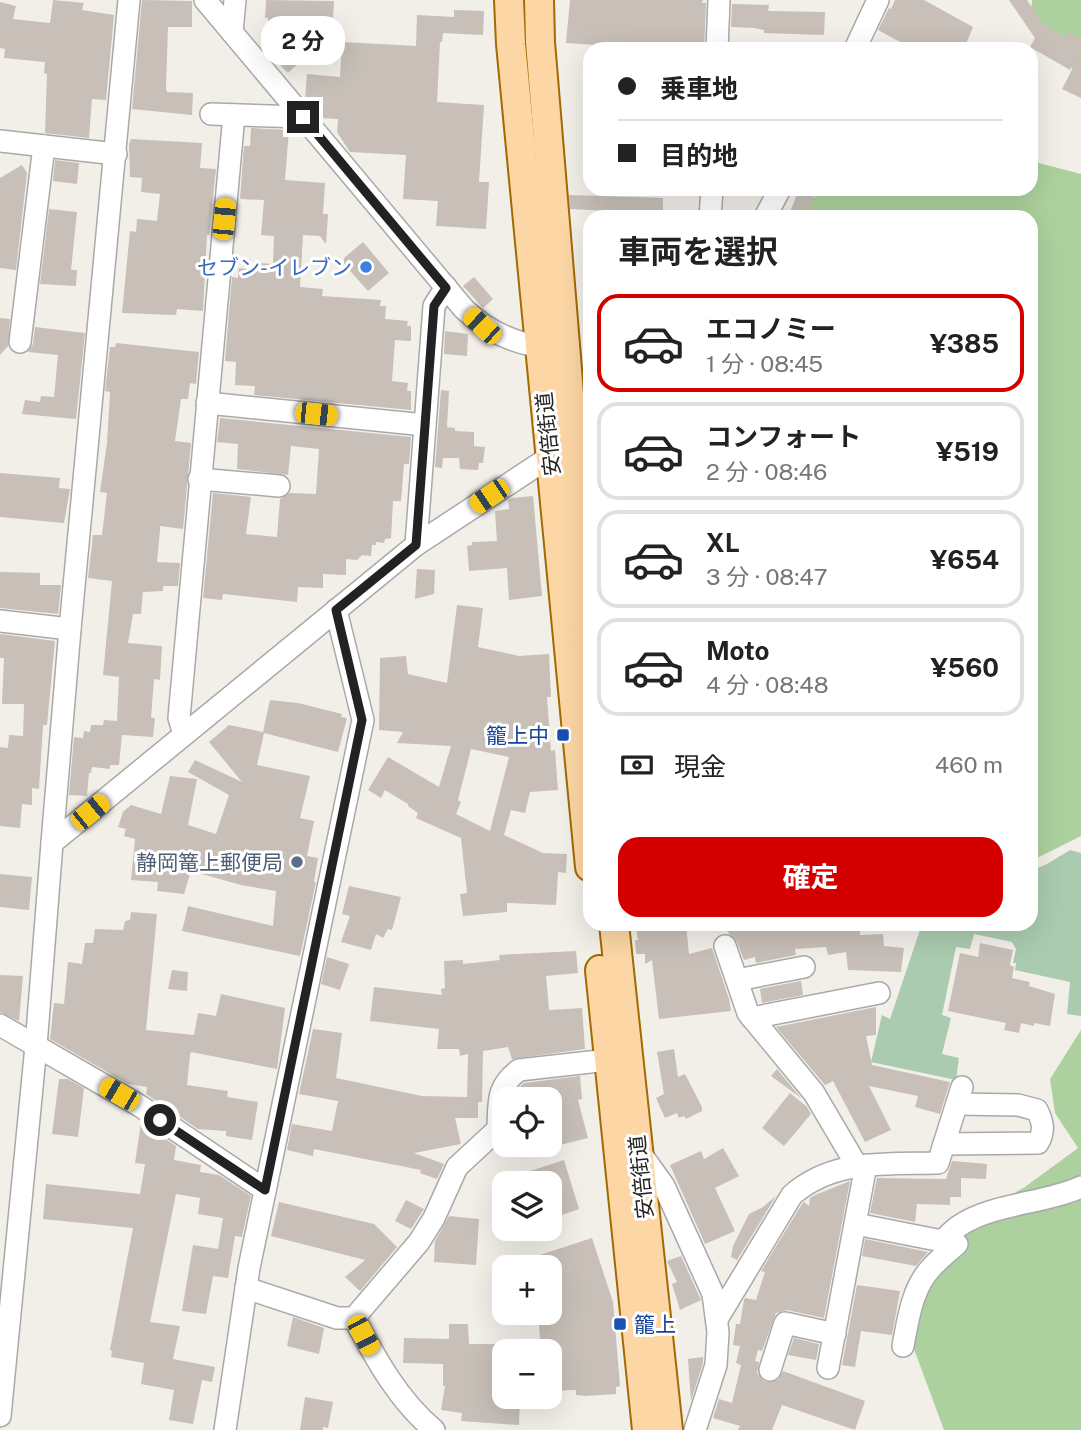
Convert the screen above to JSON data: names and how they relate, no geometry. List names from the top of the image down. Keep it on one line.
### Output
{"streets":{"main road":["安倍街道"]},"places":{"other":["セブン-イレブン","静岡篭上郵便局"],"transit":["籠上中","籠上"]},"page":{"bubble":"2 分","banner":["乗車地","目的地"],"heading":"車両を選択","list":[{"name":"エコノミー","note":"1 分 · 08:45","value":"¥385"},{"name":"コンフォート","note":"2 分 · 08:46","value":"¥519"},{"name":"XL","note":"3 分 · 08:47","value":"¥654"},{"name":"Moto","note":"4 分 · 08:48","value":"¥560"}],"pay":["現金","460 m"],"buttons":"確定","map_buttons":["+","−"]}}
